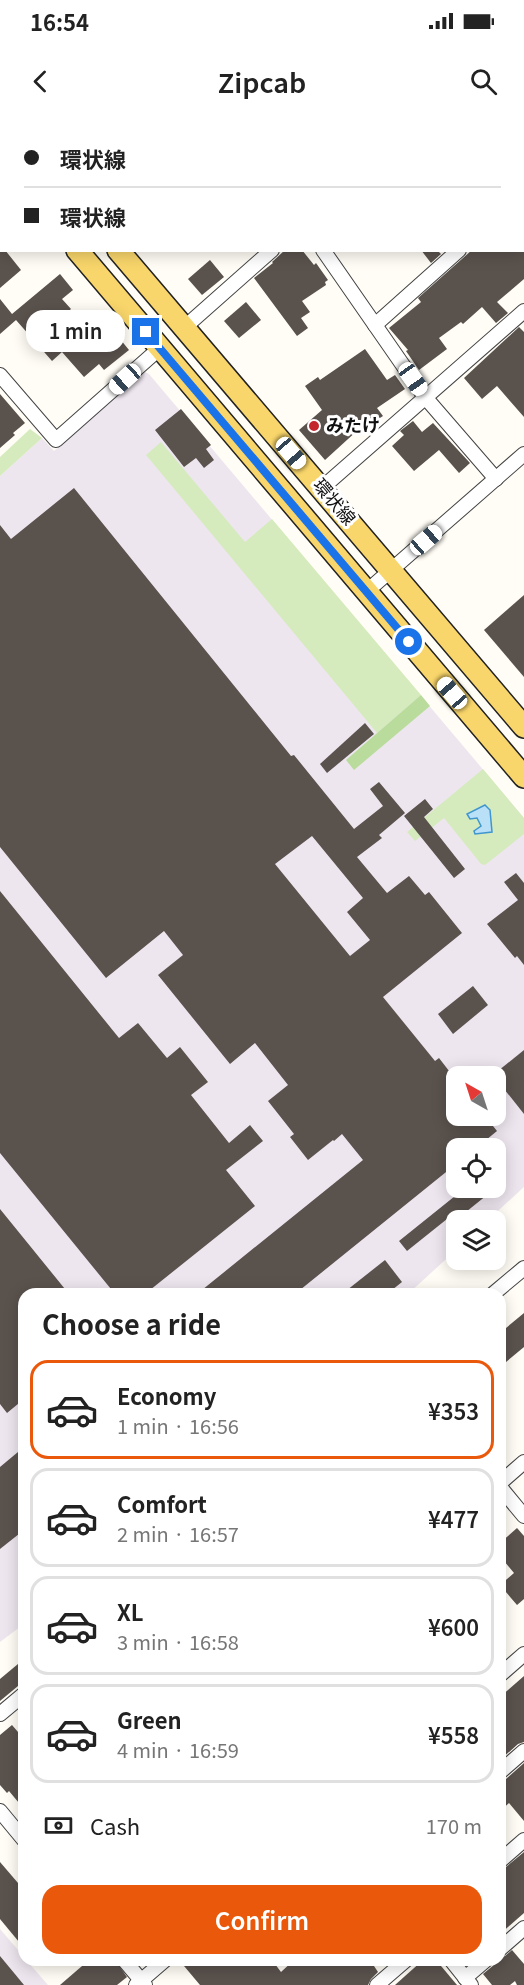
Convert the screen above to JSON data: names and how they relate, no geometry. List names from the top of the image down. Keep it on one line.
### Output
{"streets":{"main road":["環状線"]},"places":["みたけ"],"north":"top left","page":{"status":"16:54","header":"Zipcab","banner":["環状線","環状線"],"bubble":"1 min","heading":"Choose a ride","list":[{"name":"Economy","note":"1 min · 16:56","value":"¥353"},{"name":"Comfort","note":"2 min · 16:57","value":"¥477"},{"name":"XL","note":"3 min · 16:58","value":"¥600"},{"name":"Green","note":"4 min · 16:59","value":"¥558"}],"pay":["Cash","170 m"],"buttons":"Confirm"}}
